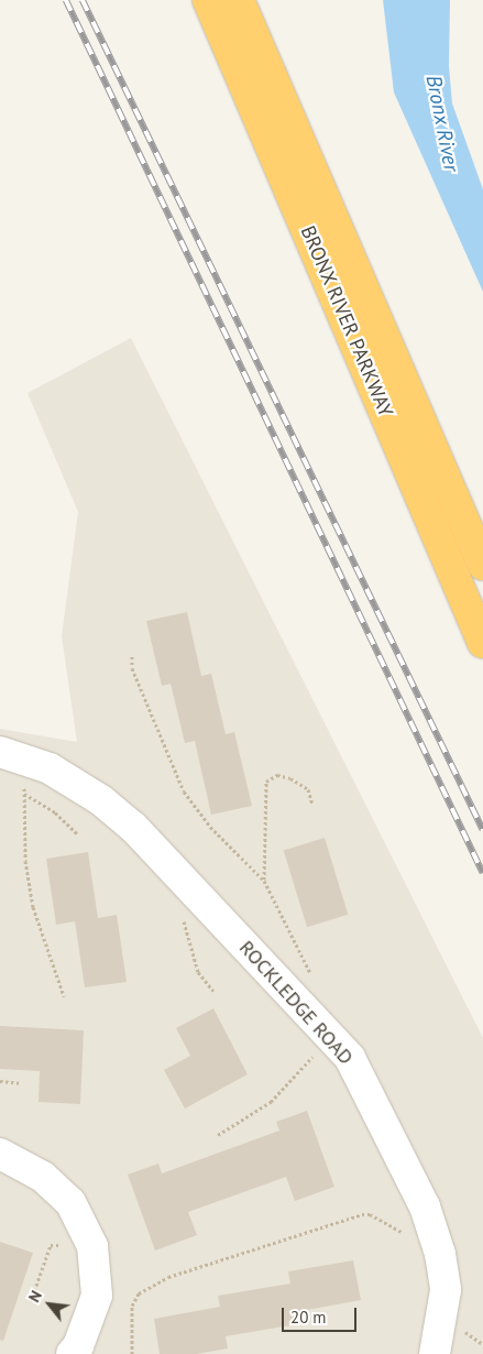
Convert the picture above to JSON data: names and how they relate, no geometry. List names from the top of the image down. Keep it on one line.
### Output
{"streets":{"highway":["BRONX RIVER PARKWAY"],"street":["ROCKLEDGE ROAD"]},"water":["Bronx River"],"scale_bar":"20 m","north":"top left"}
